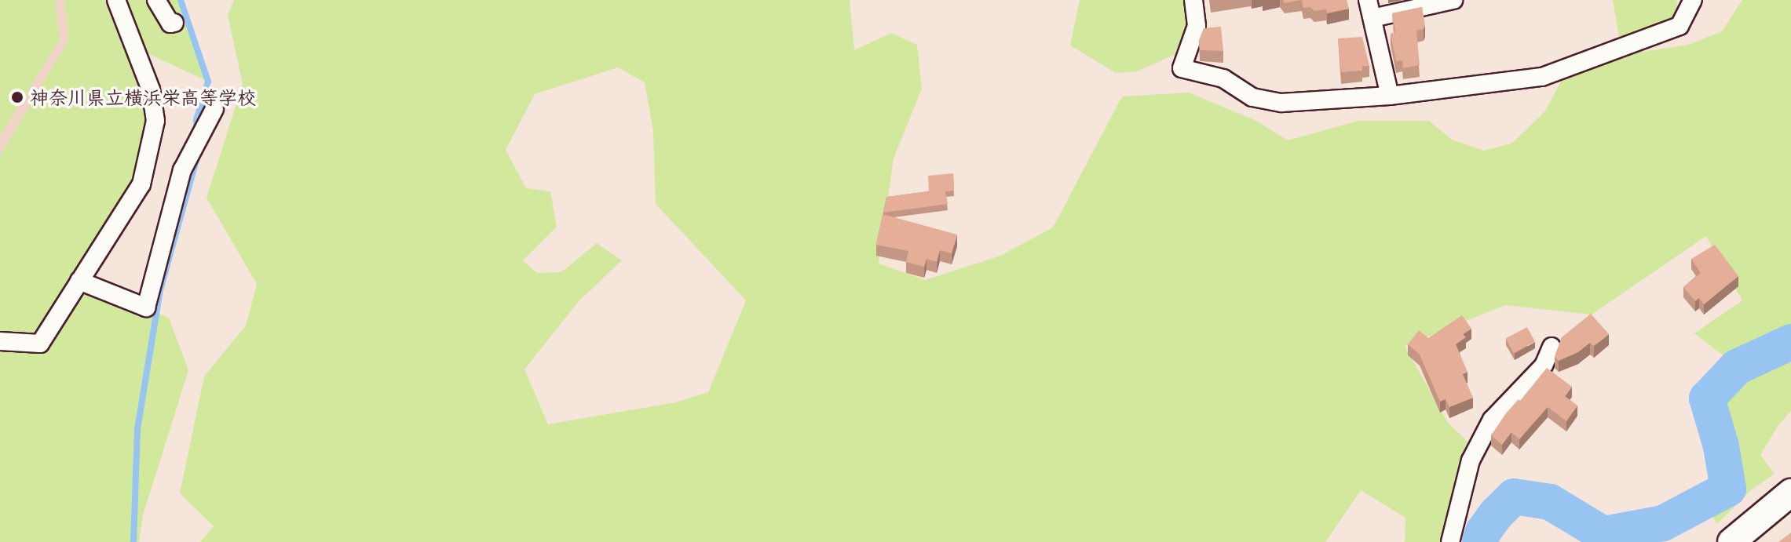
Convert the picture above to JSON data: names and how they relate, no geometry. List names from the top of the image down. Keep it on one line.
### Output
{"places":["神奈川県立横浜栄高等学校"]}
